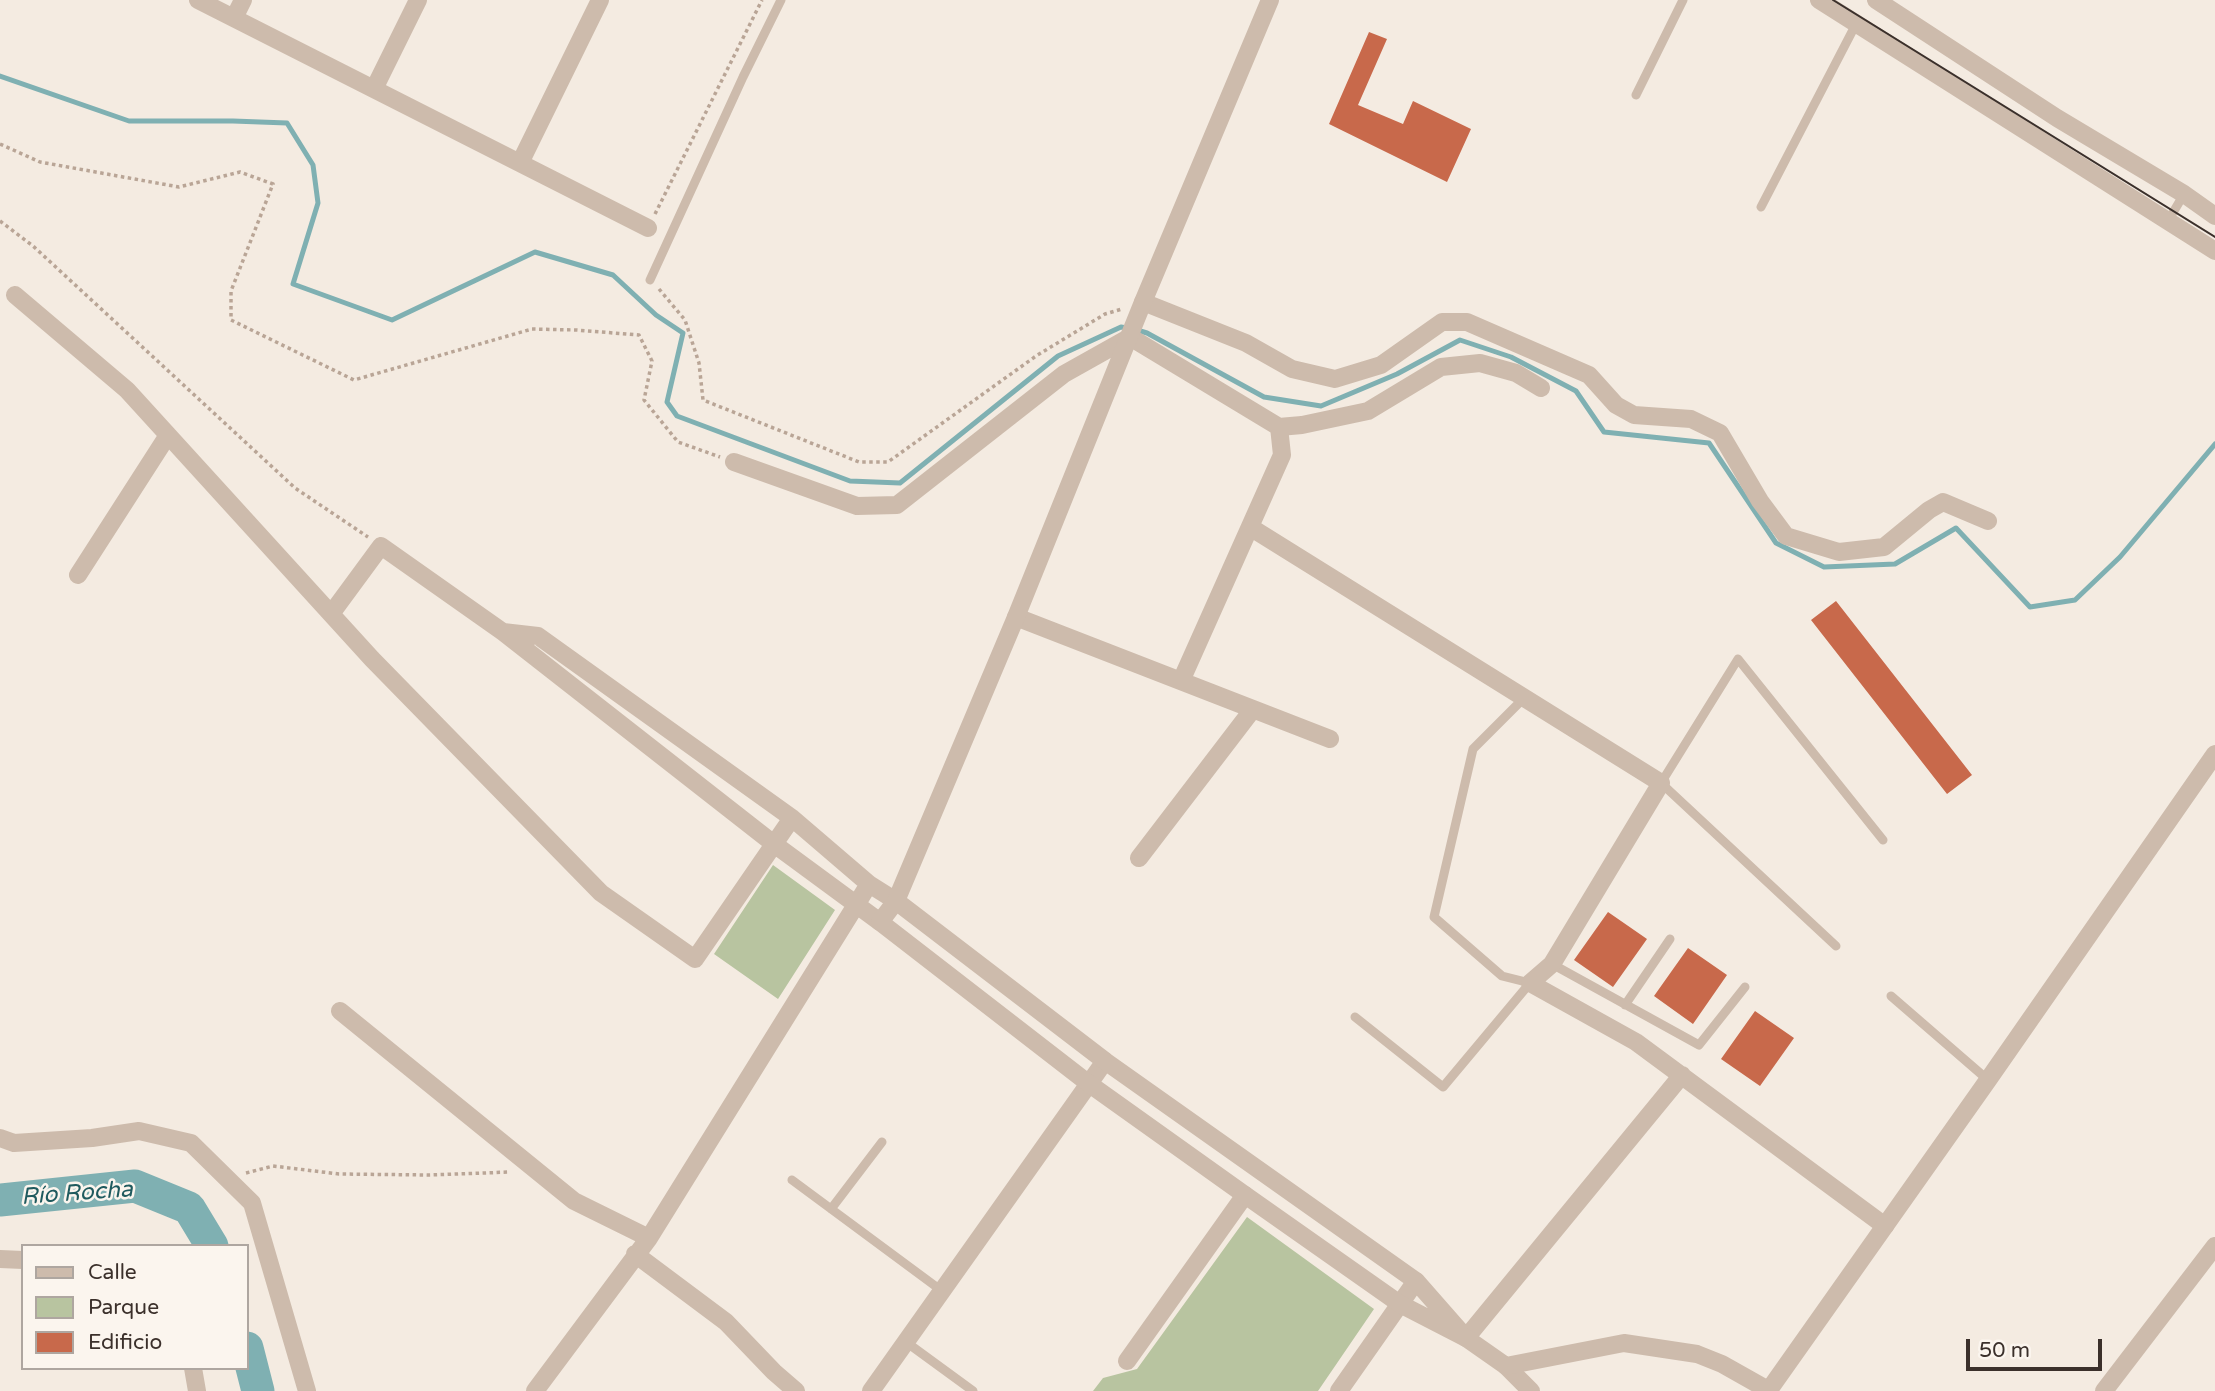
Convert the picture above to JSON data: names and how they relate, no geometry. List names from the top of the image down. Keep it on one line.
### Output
{"water":["Río Rocha"],"legend":["Calle","Parque","Edificio"],"scale_bar":"50 m"}
